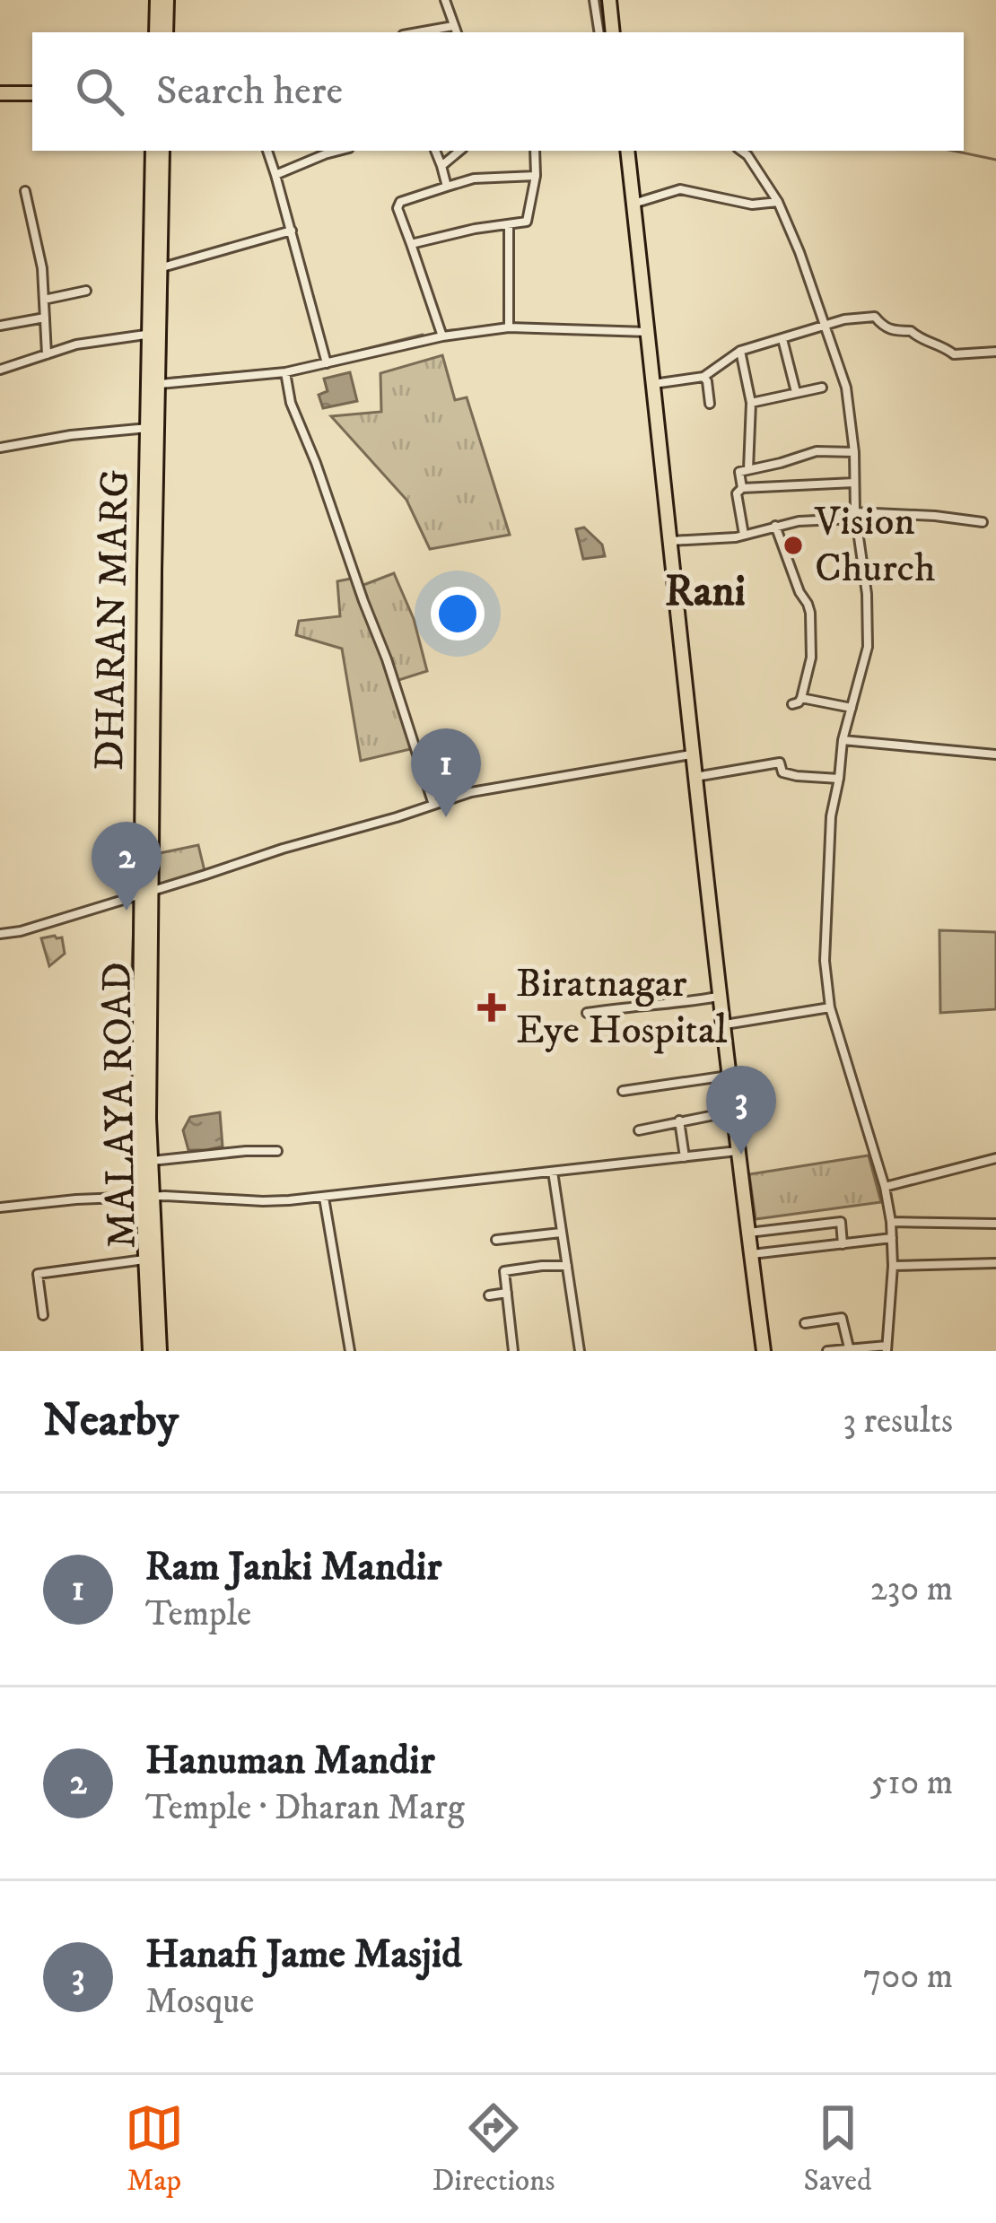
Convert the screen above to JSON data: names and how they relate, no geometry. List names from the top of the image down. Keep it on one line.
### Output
{"streets":{"main road":["DHARAN MARG","MALAYA ROAD"]},"crossings":[["DHARAN MARG","MALAYA ROAD"]],"districts":["Rani"],"places":{"other":["Vision Church"],"health":["Biratnagar Eye Hospital"]},"page":{"search":"Search here","pins":["1","2","3"],"heading":["Nearby","3 results"],"list":[{"mark":"1","name":"Ram Janki Mandir","note":"Temple","value":"230 m"},{"mark":"2","name":"Hanuman Mandir","note":"Temple · Dharan Marg","value":"510 m"},{"mark":"3","name":"Hanafi Jame Masjid","note":"Mosque","value":"700 m"}],"nav":["Map","Directions","Saved"]}}
